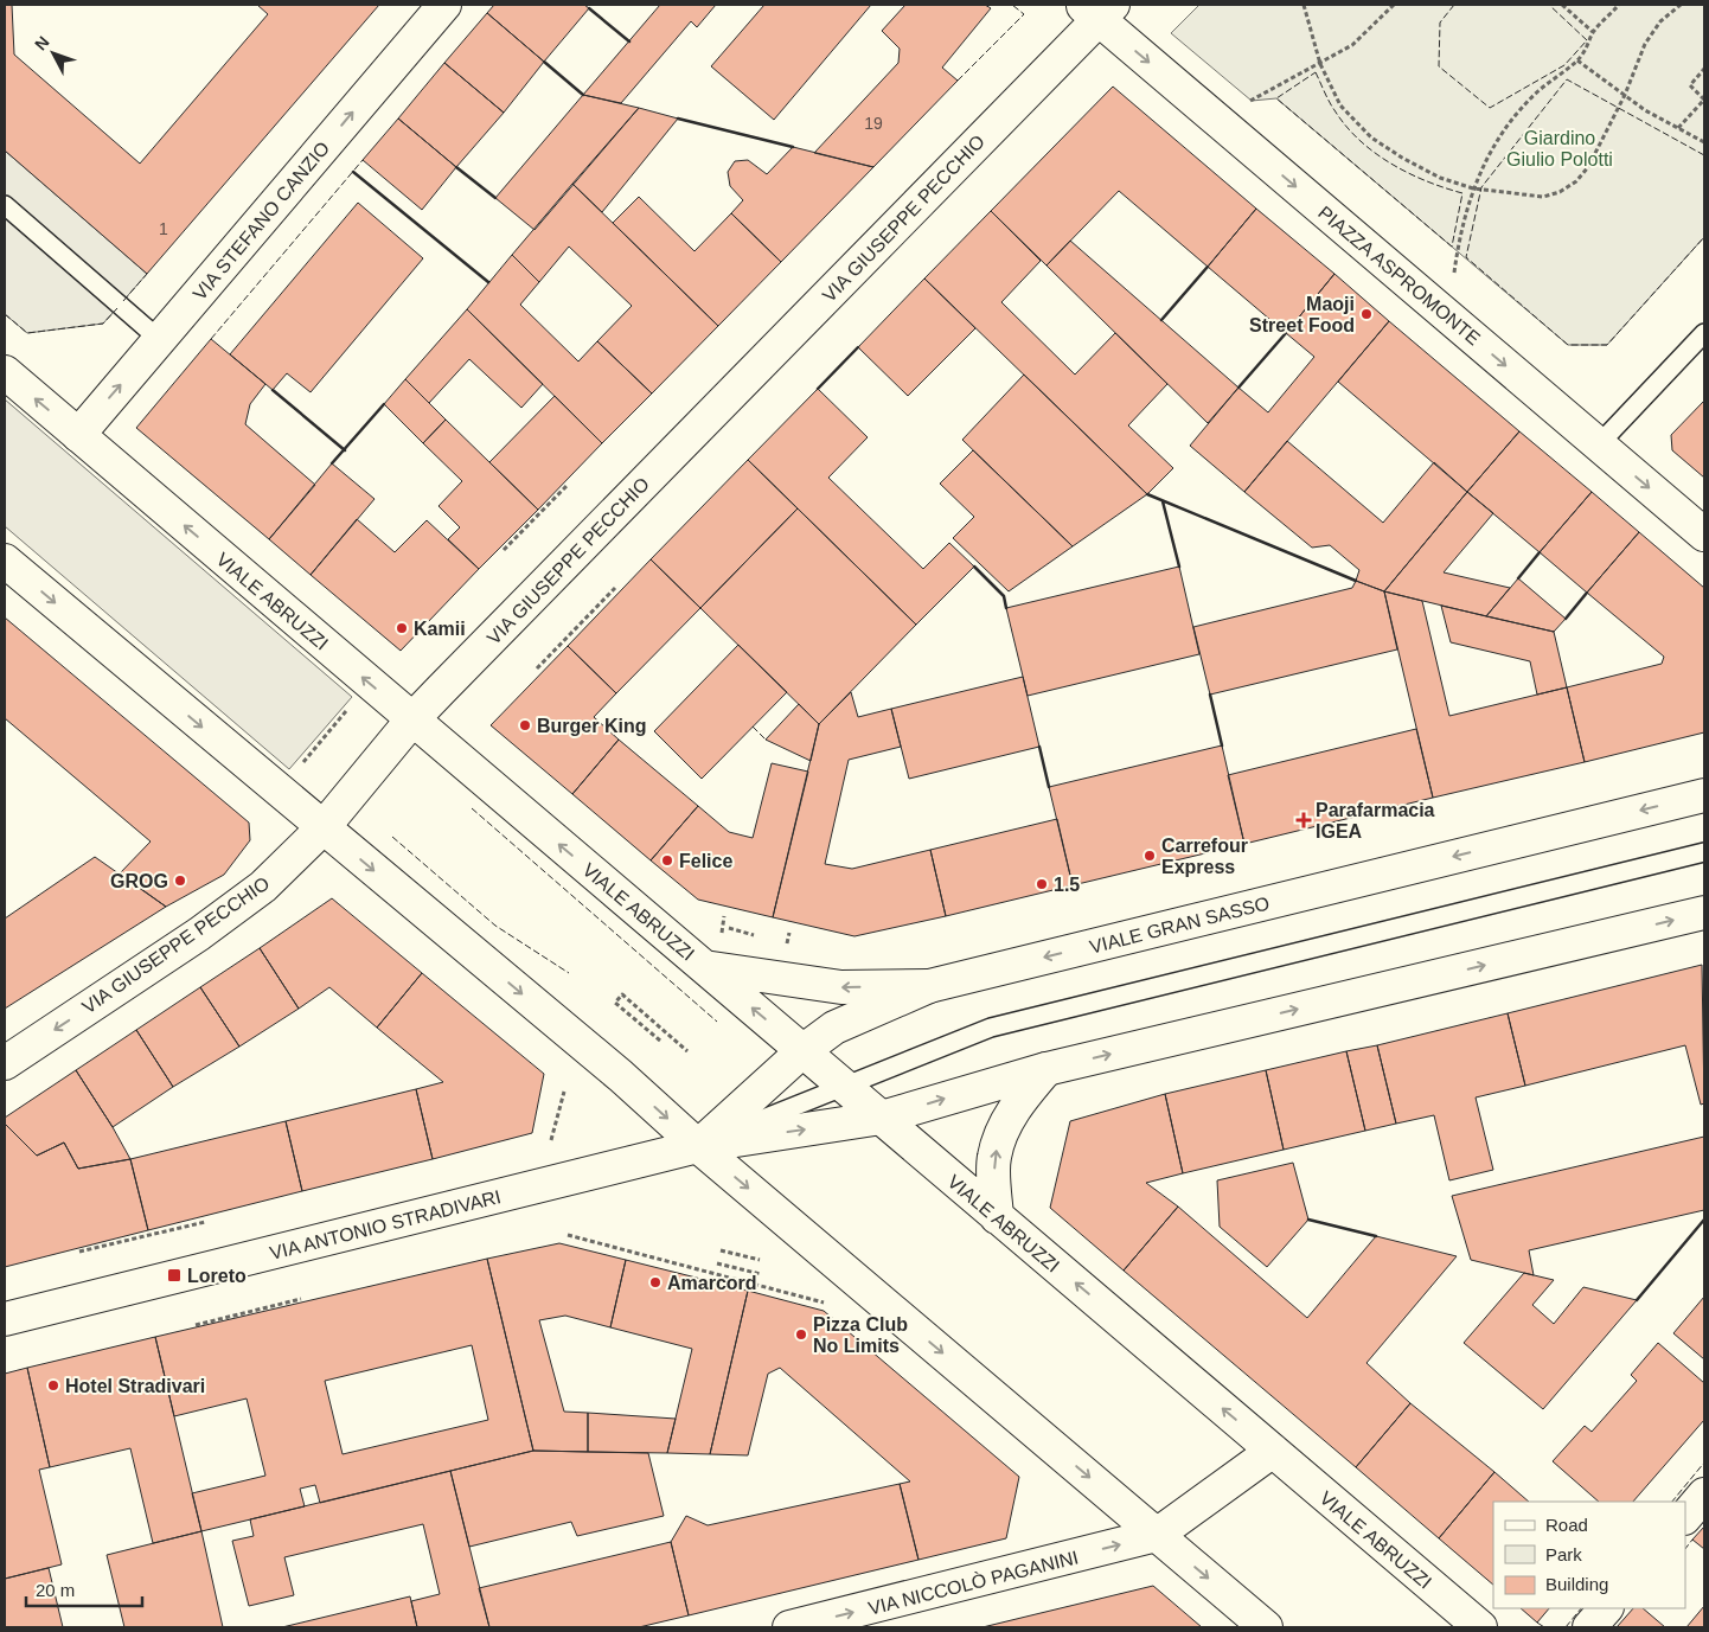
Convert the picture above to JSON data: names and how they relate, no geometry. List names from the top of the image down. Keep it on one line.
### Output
{"streets":{"main road":["VIA GIUSEPPE PECCHIO","VIA STEFANO CANZIO","PIAZZA ASPROMONTE","VIALE ABRUZZI","VIALE GRAN SASSO","VIA ANTONIO STRADIVARI","VIA NICCOLÒ PAGANINI"]},"crossings":[["VIA GIUSEPPE PECCHIO","PIAZZA ASPROMONTE"],["VIA GIUSEPPE PECCHIO","VIALE ABRUZZI"],["VIA STEFANO CANZIO","VIALE ABRUZZI"],["VIALE ABRUZZI","VIALE GRAN SASSO"],["VIALE GRAN SASSO","VIA ANTONIO STRADIVARI"]],"one_way":["VIA STEFANO CANZIO","PIAZZA ASPROMONTE","VIA NICCOLÒ PAGANINI"],"parks":["Giardino Giulio Polotti"],"places":{"other":["Maoji Street Food","Kamii","Burger King","Carrefour Express","Felice","GROG","1.5","Amarcord","Pizza Club No Limits","Hotel Stradivari"],"health":["Parafarmacia IGEA"],"transit":["Loreto"]},"house_numbers":["19","1"],"legend":["Road","Park","Building"],"scale_bar":"20 m","north":"top left"}
